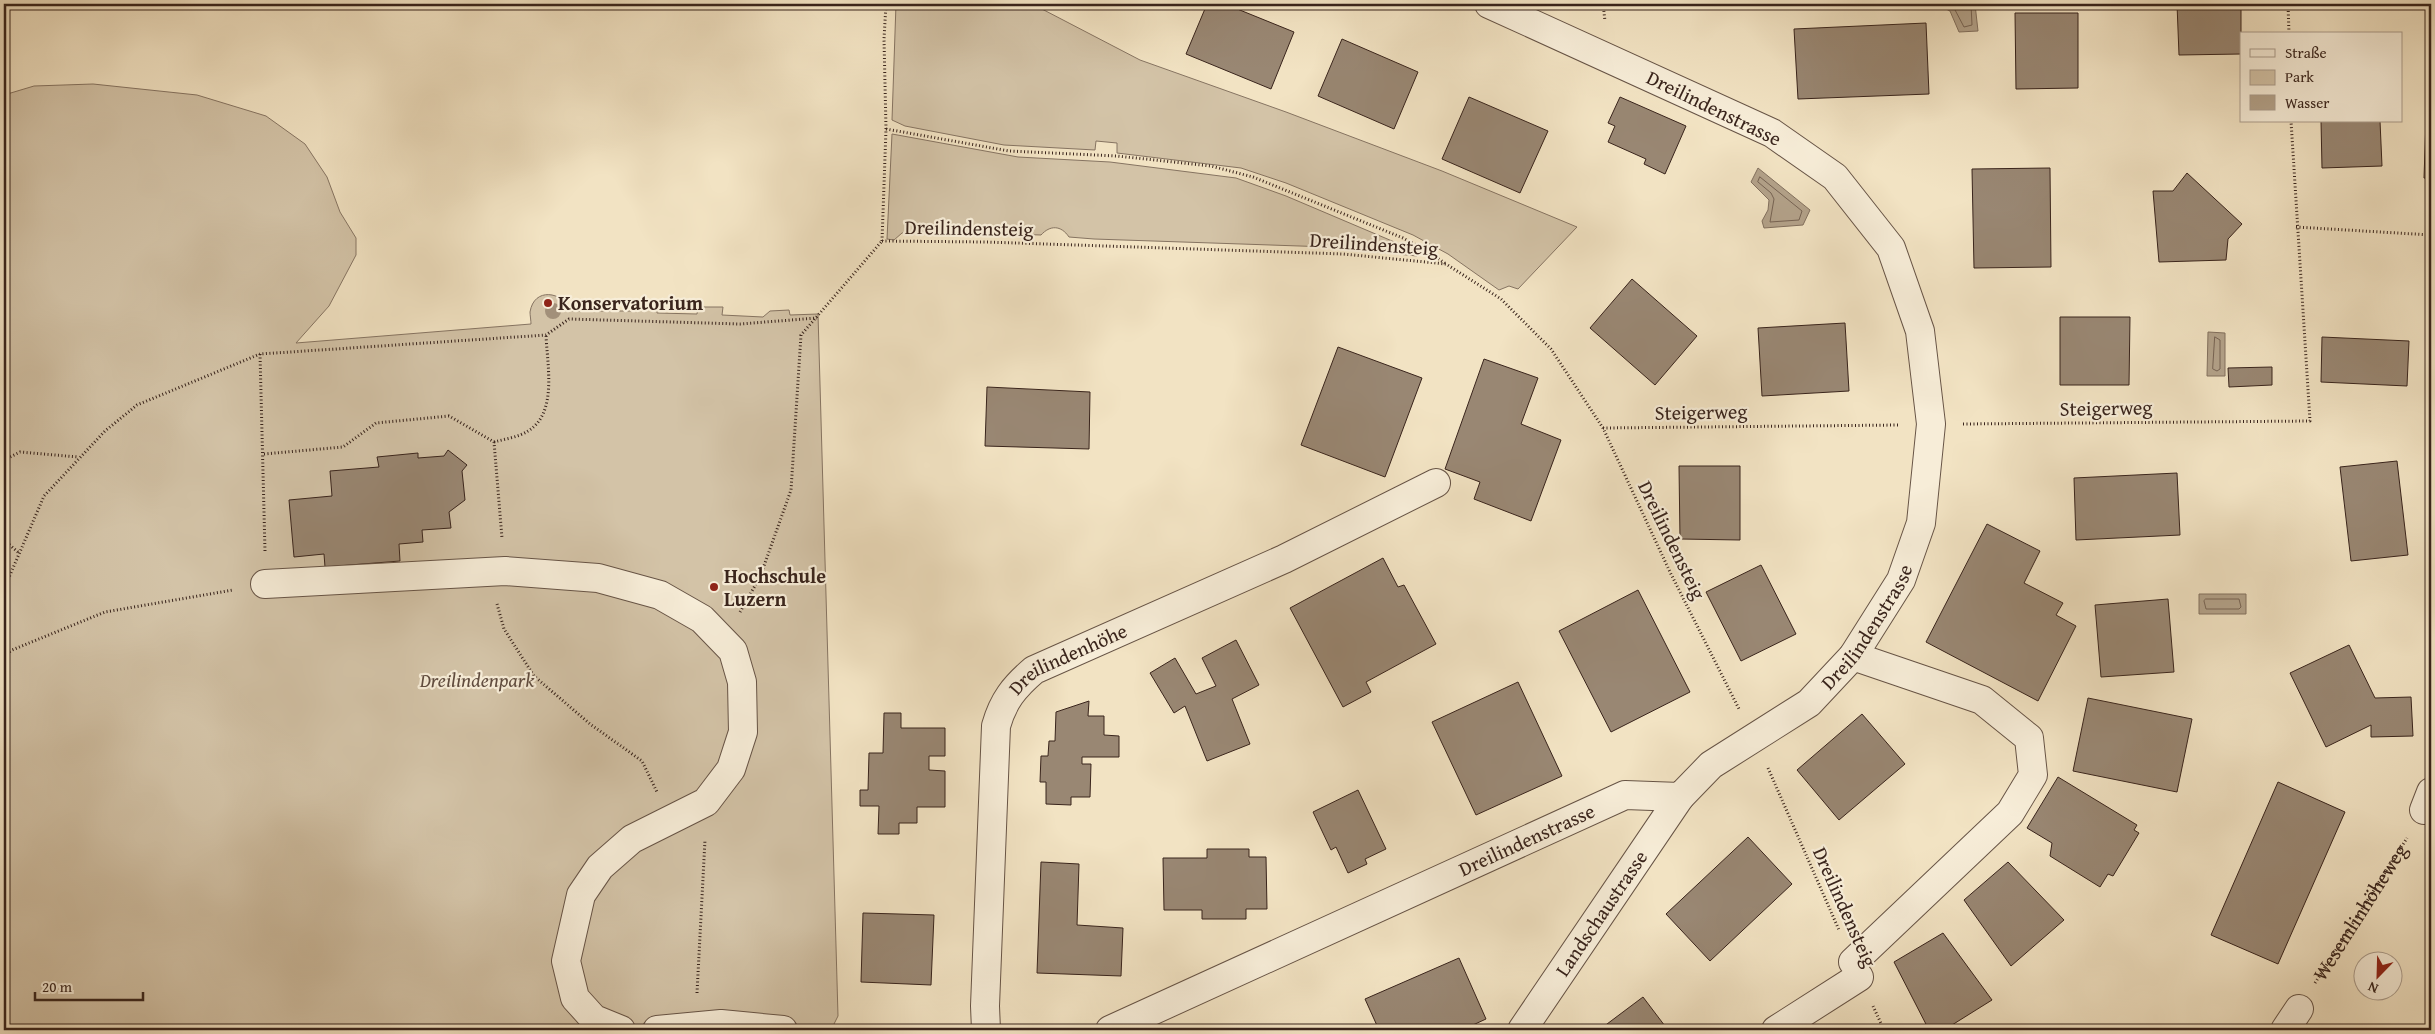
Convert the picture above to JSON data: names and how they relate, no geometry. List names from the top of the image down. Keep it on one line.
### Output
{"streets":{"street":["Dreilindenstrasse","Dreilindenhöhe","Landschaustrasse"],"path":["Dreilindensteig","Steigerweg","Wesemlinhöheweg"]},"crossings":[["Dreilindenstrasse","Dreilindensteig"],["Dreilindenstrasse","Steigerweg"],["Dreilindenstrasse","Landschaustrasse"],["Dreilindensteig","Steigerweg"]],"parks":["Dreilindenpark"],"places":["Konservatorium","Hochschule Luzern"],"legend":["Straße","Park","Wasser"],"scale_bar":"20 m","north":"bottom left"}
